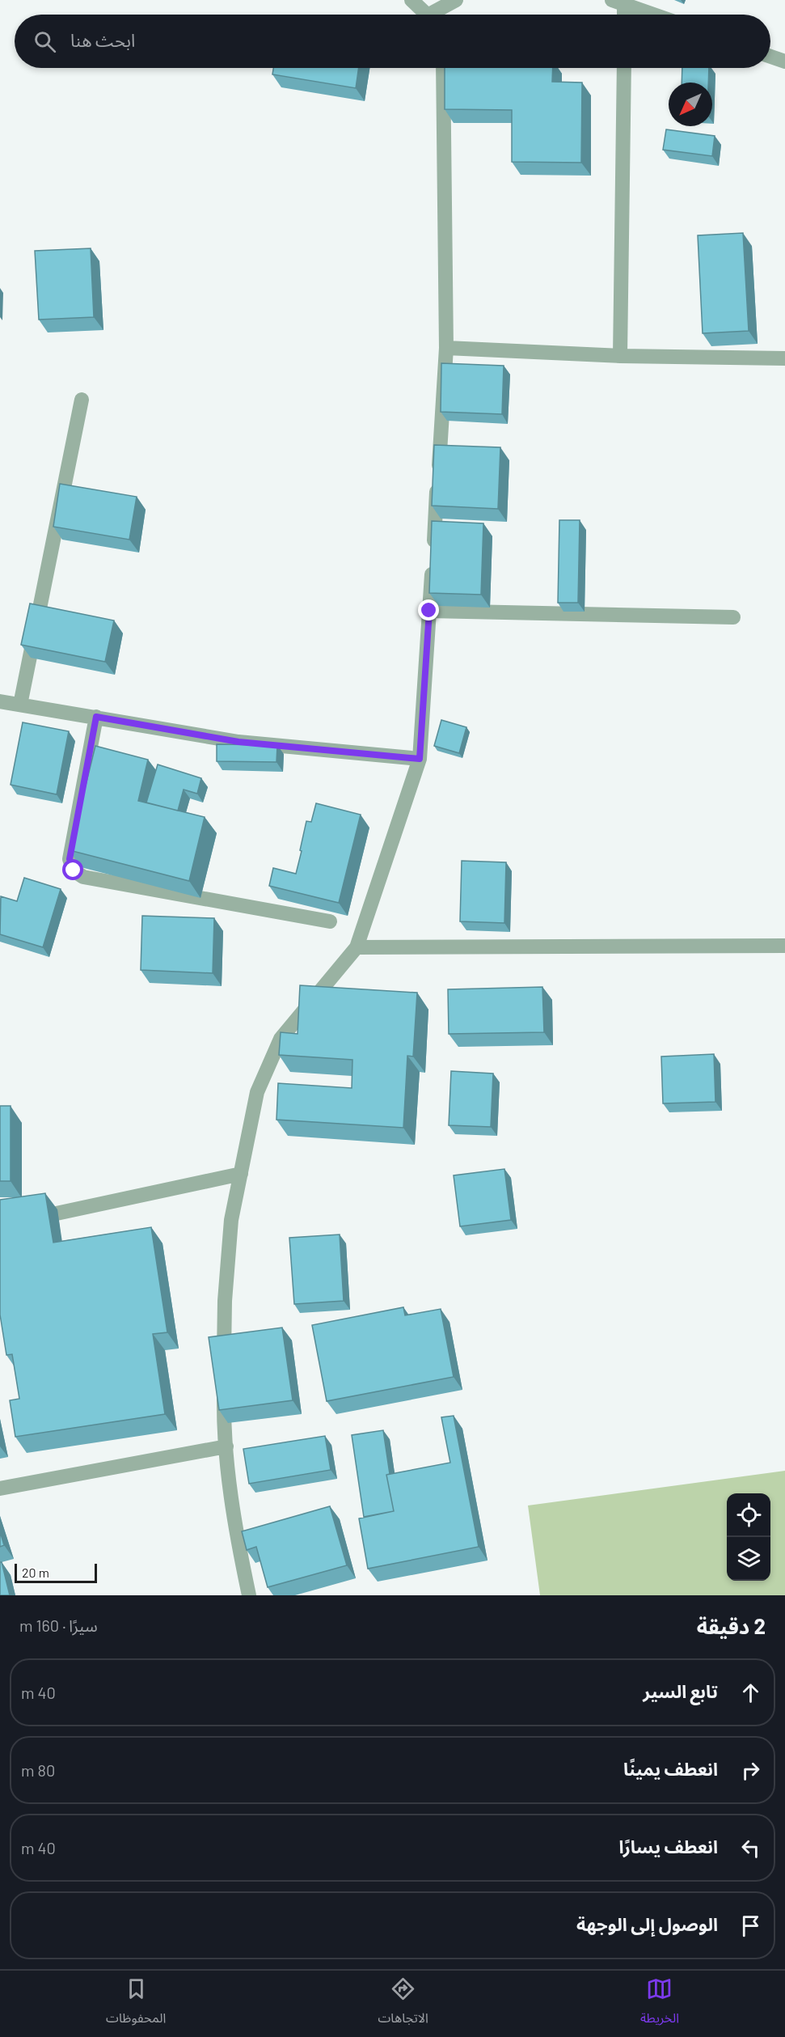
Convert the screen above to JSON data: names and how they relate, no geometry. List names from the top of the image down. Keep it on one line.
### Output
{"scale_bar":"20 m","north":"bottom left","page":{"search":"ابحث هنا","scale":"20 m","heading":["2 دقيقة","سيرًا · 160 m"],"list":[["تابع السير","40 m"],["انعطف يمينًا","80 m"],["انعطف يسارًا","40 m"],"الوصول إلى الوجهة"],"nav":["الخريطة","الاتجاهات","المحفوظات"]}}
